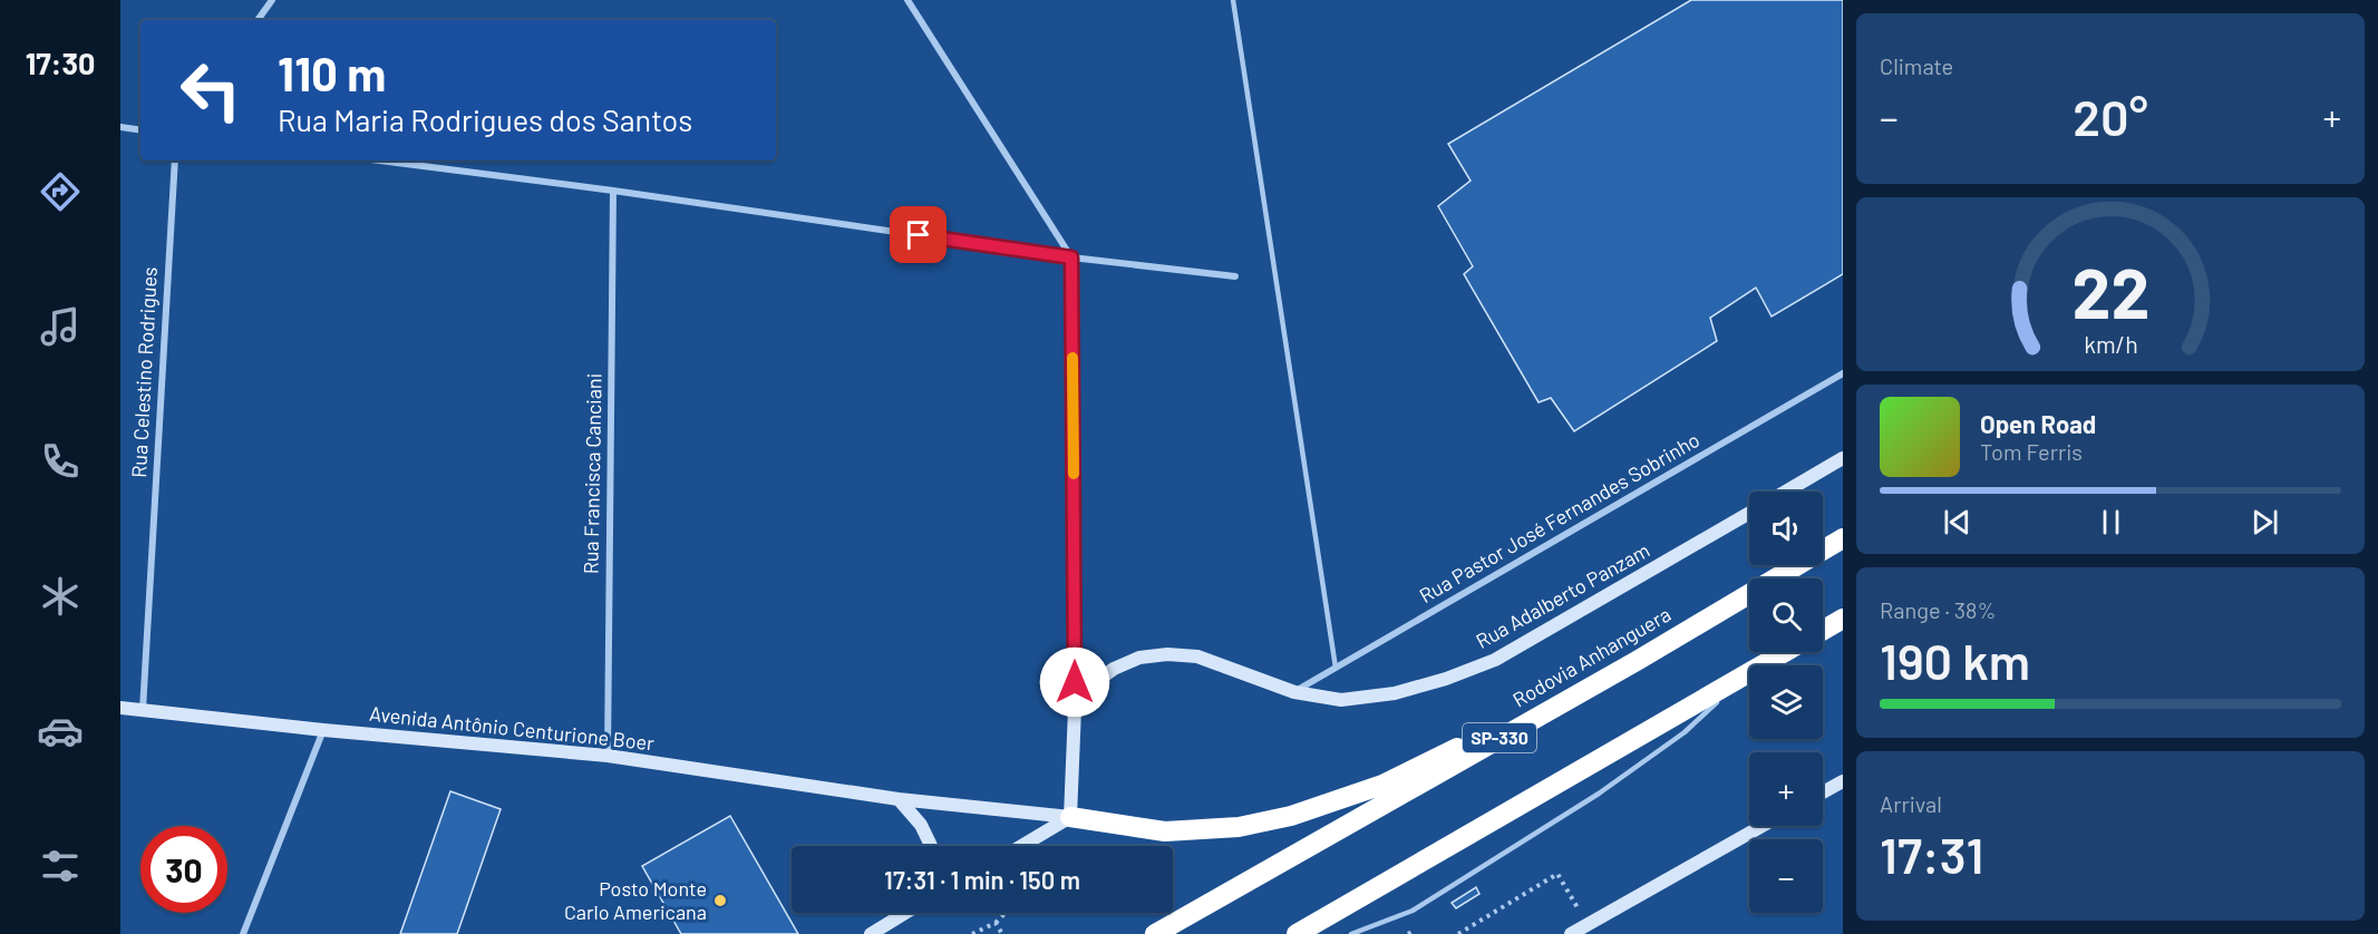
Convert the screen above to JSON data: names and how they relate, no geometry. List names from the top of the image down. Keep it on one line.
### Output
{"streets":{"highway":["Rodovia Anhanguera","SP-330"],"street":["Rua Celestino Rodrigues","Rua Francisca Canciani","Rua Pastor José Fernandes Sobrinho","Rua Adalberto Panzam","Avenida Antônio Centurione Boer"]},"crossings":[["Rua Celestino Rodrigues","Avenida Antônio Centurione Boer"],["Rua Francisca Canciani","Avenida Antônio Centurione Boer"],["Rua Pastor José Fernandes Sobrinho","Rua Adalberto Panzam"]],"places":["Posto Monte Carlo Americana"],"page":{"tabs":"17:30","tile":["Climate",["Range · 38%","190 km"],["Arrival","17:31"]],"turn":["110 m","Rua Maria Rodrigues dos Santos"],"heat":["−","20°","+"],"song":["Open Road","Tom Ferris"],"map_buttons":["+","−"],"limit":"30","trip":"17:31 · 1 min · 150 m","gauge":["22","km/h"]}}
